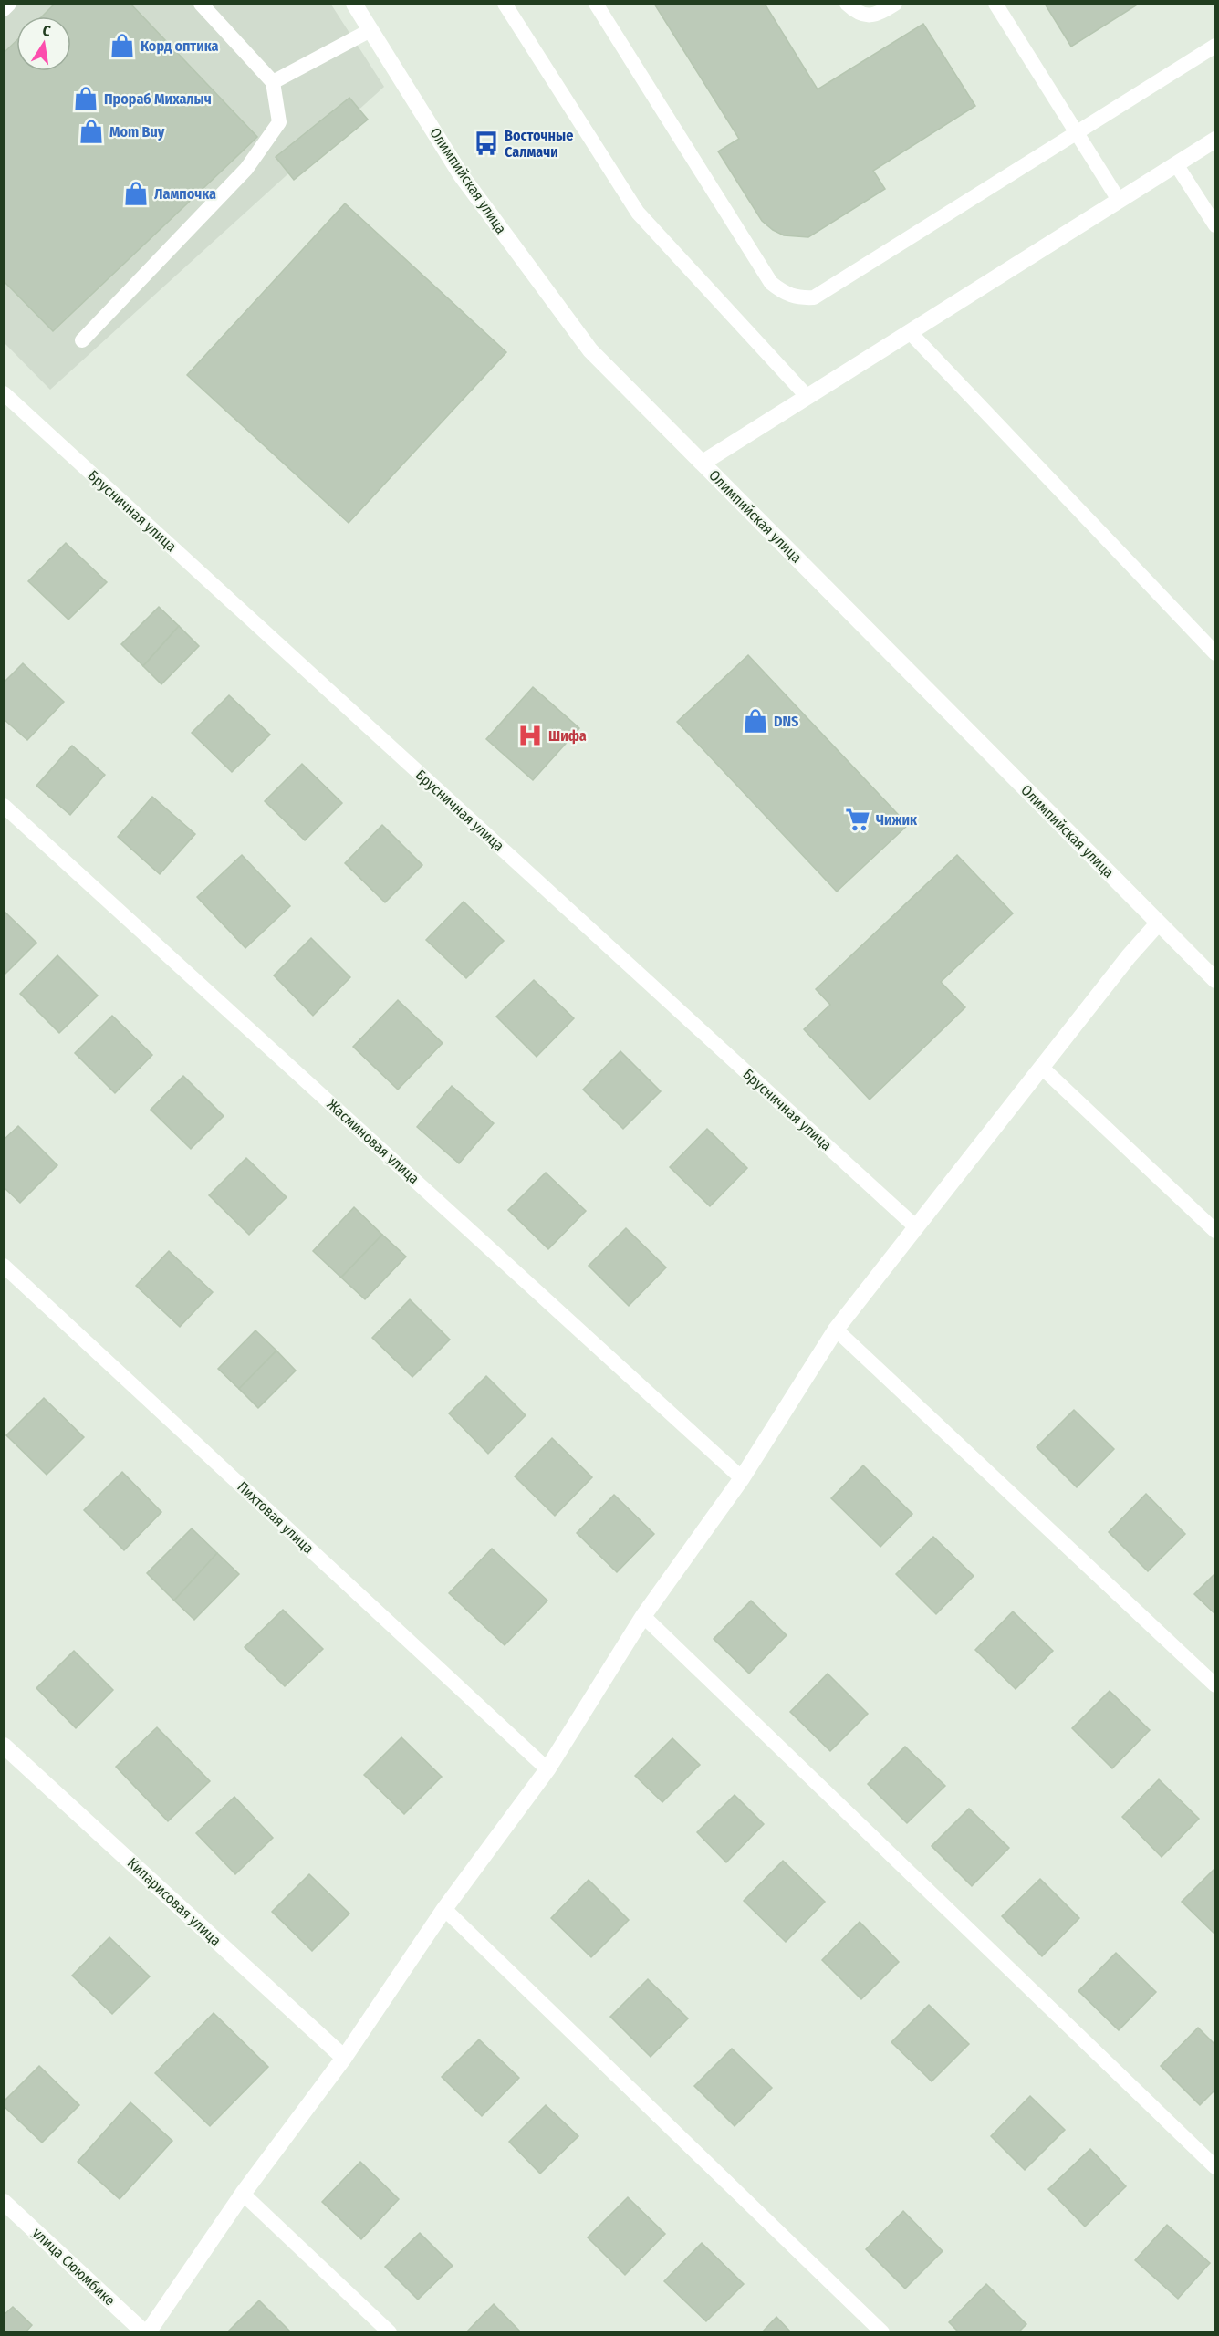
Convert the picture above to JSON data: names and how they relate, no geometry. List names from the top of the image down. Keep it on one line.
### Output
{"streets":{"street":["Олимпийская улица","Кипарисовая улица","улица Сююмбике"],"lane":["Брусничная улица","Жасминовая улица","Пихтовая улица"]},"places":{"shop":["Корд оптика","Прораб Михалыч","Mom Buy","Лампочка","DNS"],"bus stop":["Восточные Салмачи"],"hospital":["Шифа"],"supermarket":["Чижик"]},"north":"top"}
